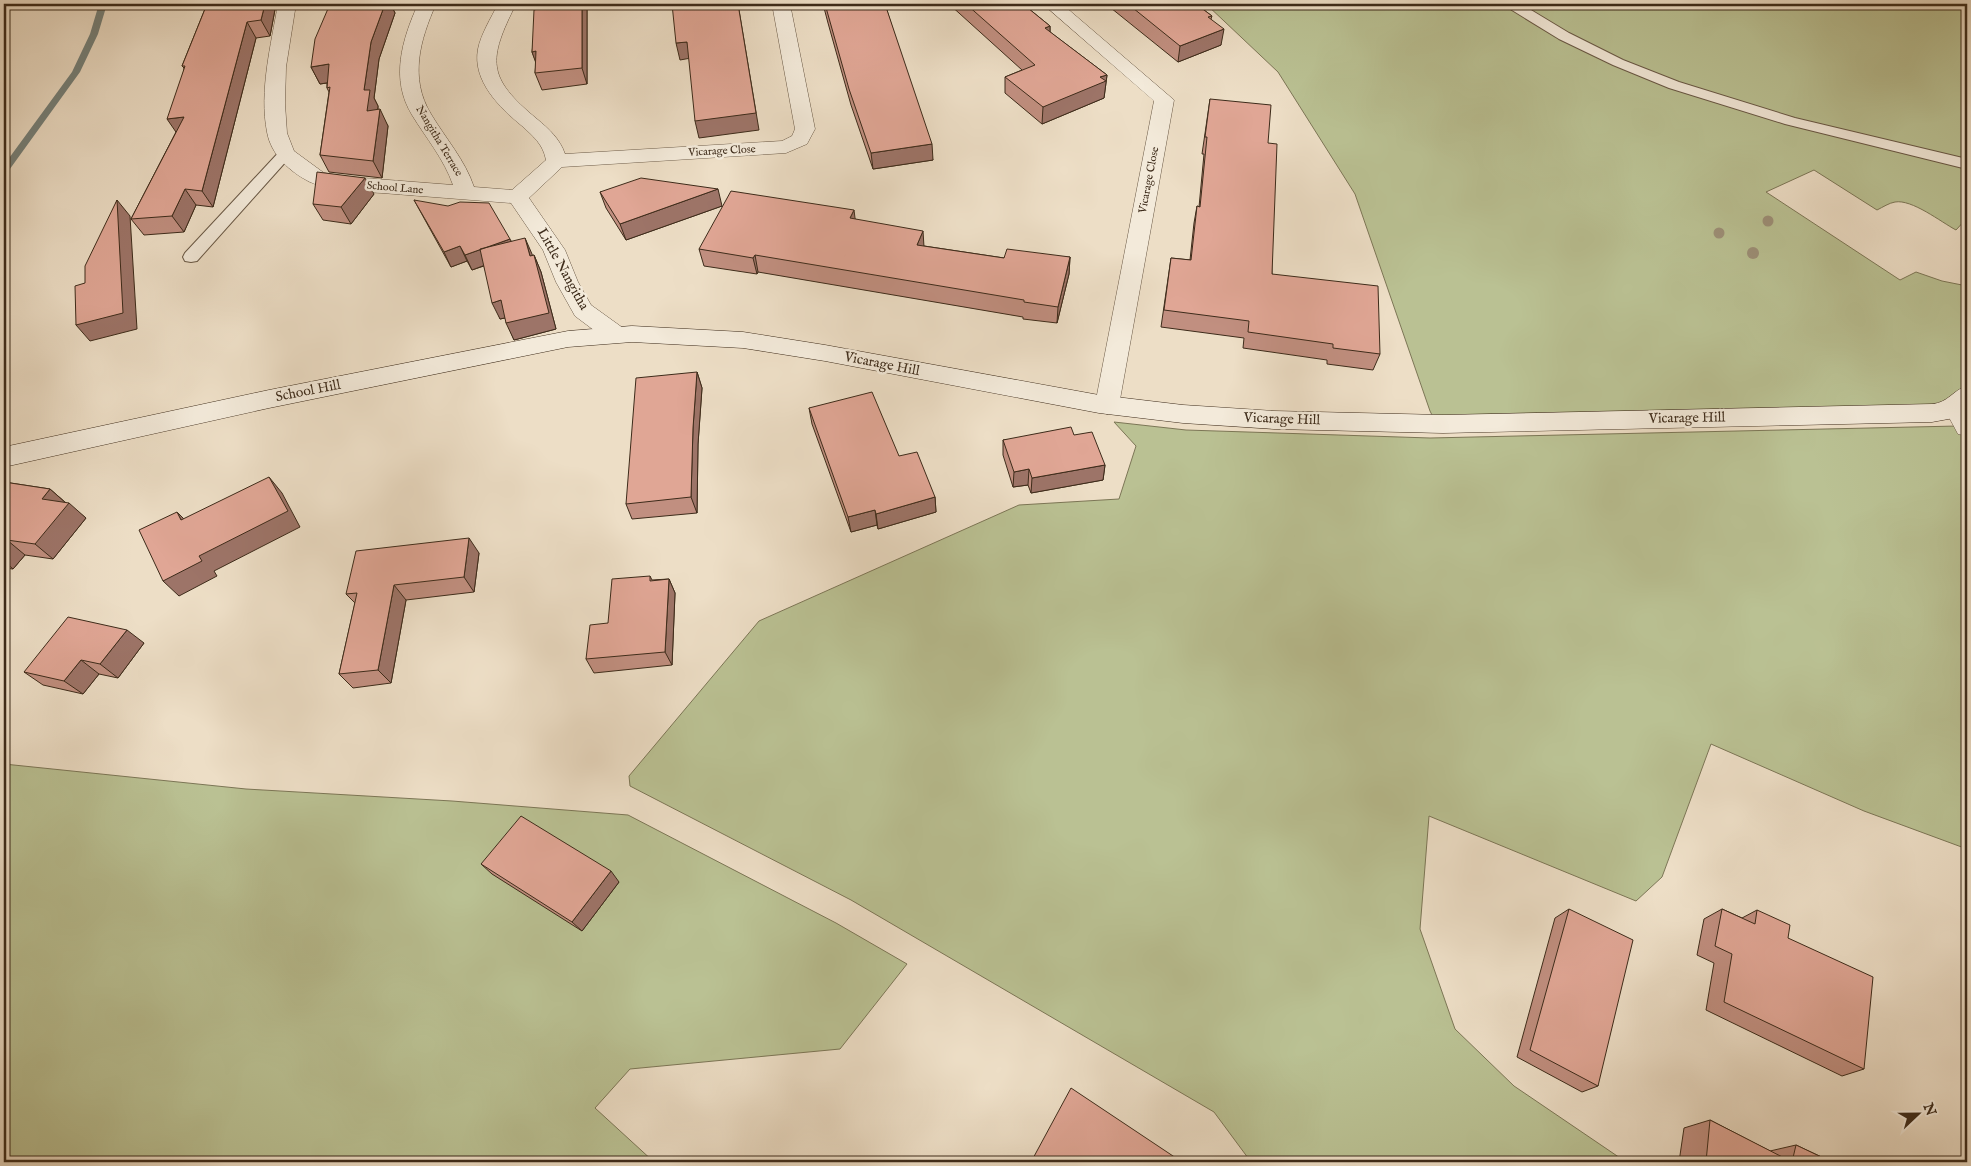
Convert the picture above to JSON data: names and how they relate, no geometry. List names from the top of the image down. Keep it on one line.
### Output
{"streets":{"street":["Nangitha Terrace","Vicarage Close","School Lane","Little Nangitha","Vicarage Hill","School Hill"]},"crossings":[["Nangitha Terrace","School Lane"],["Vicarage Close","Vicarage Hill"],["School Lane","Little Nangitha"],["Little Nangitha","Vicarage Hill"],["Little Nangitha","School Hill"],["Vicarage Hill","School Hill"]],"north":"right"}
